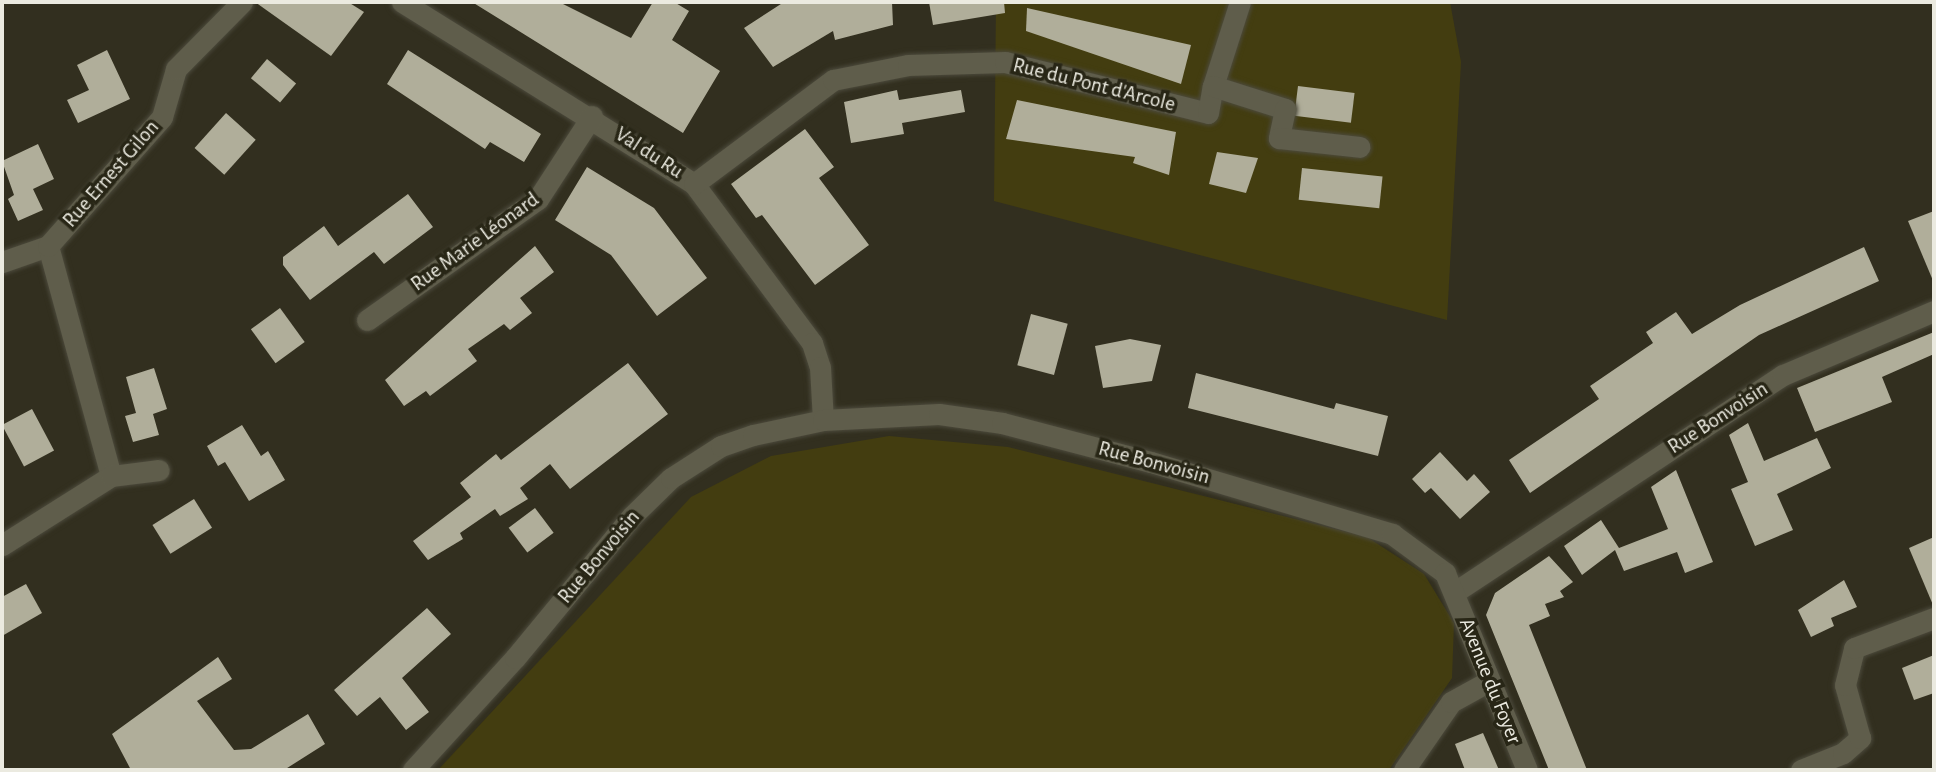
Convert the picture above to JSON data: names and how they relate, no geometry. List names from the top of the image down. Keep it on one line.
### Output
{"streets":{"street":["Rue du Pont d'Arcole","Val du Ru","Rue Ernest Gilon","Rue Marie Léonard","Rue Bonvoisin","Avenue du Foyer"]},"crossings":[["Rue du Pont d'Arcole","Val du Ru"],["Val du Ru","Rue Marie Léonard"],["Val du Ru","Rue Bonvoisin"],["Rue Bonvoisin","Avenue du Foyer"]]}
